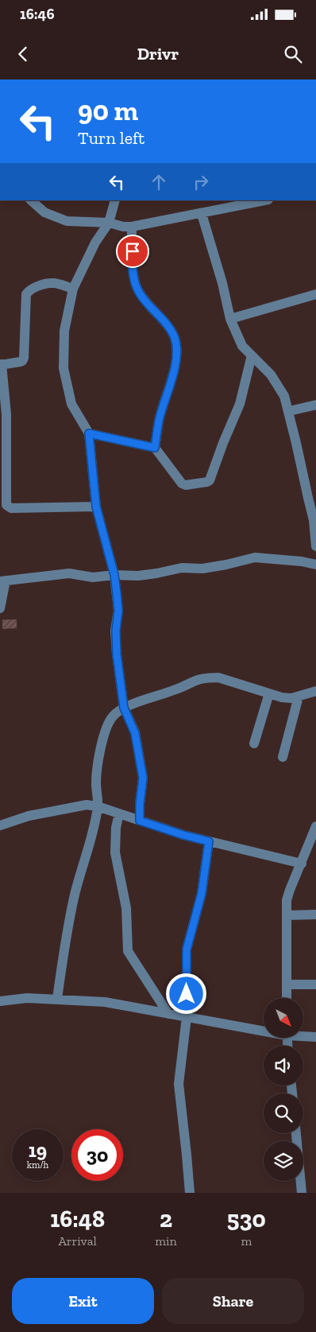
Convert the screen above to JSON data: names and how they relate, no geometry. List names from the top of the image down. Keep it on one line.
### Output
{"north":"bottom right","page":{"status":"16:46","header":"Drivr","turn":["90 m","Turn left"],"speed":"19 km/h","limit":"30","eta":["16:48","Arrival","2","min","530","m"],"buttons":["Exit","Share"]}}
